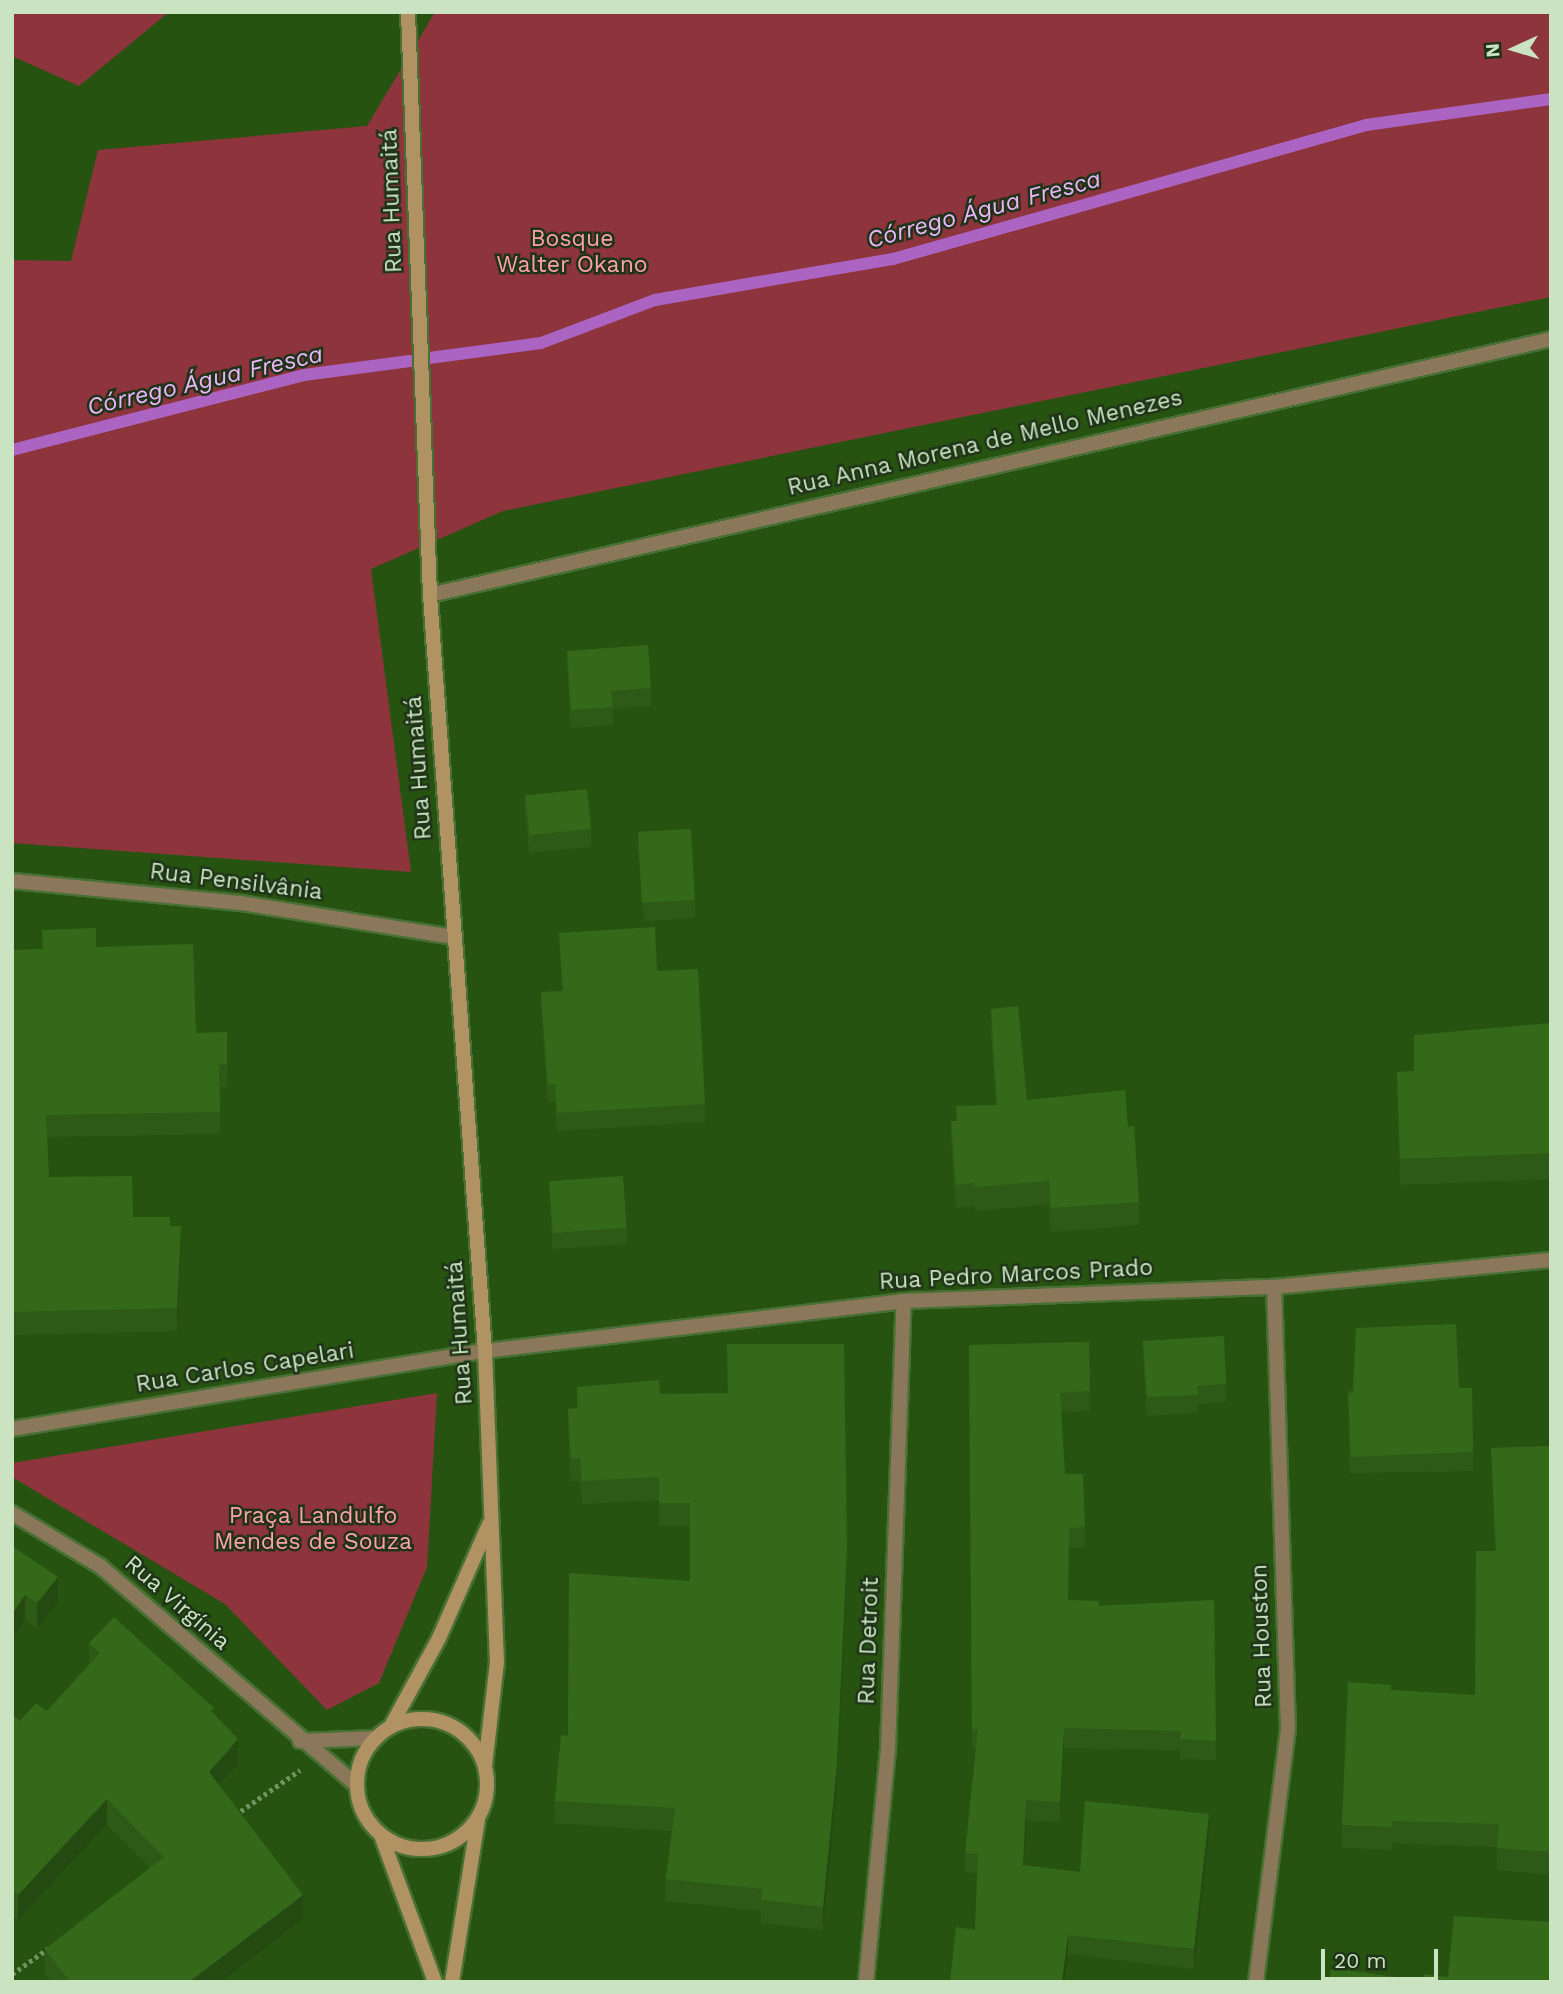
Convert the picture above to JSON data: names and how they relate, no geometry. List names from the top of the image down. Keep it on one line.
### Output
{"streets":{"main road":["Rua Humaitá"],"street":["Rua Anna Morena de Mello Menezes","Rua Pensilvânia","Rua Pedro Marcos Prado","Rua Carlos Capelari","Rua Virgínia","Rua Houston","Rua Detroit"]},"crossings":[["Rua Humaitá","Rua Anna Morena de Mello Menezes"],["Rua Humaitá","Rua Pensilvânia"],["Rua Humaitá","Rua Pedro Marcos Prado"],["Rua Humaitá","Rua Carlos Capelari"],["Rua Humaitá","Rua Virgínia"],["Rua Pedro Marcos Prado","Rua Carlos Capelari"],["Rua Pedro Marcos Prado","Rua Houston"],["Rua Pedro Marcos Prado","Rua Detroit"]],"water":["Córrego Água Fresca"],"parks":["Bosque Walter Okano","Praça Landulfo Mendes de Souza"],"scale_bar":"20 m","north":"left"}
